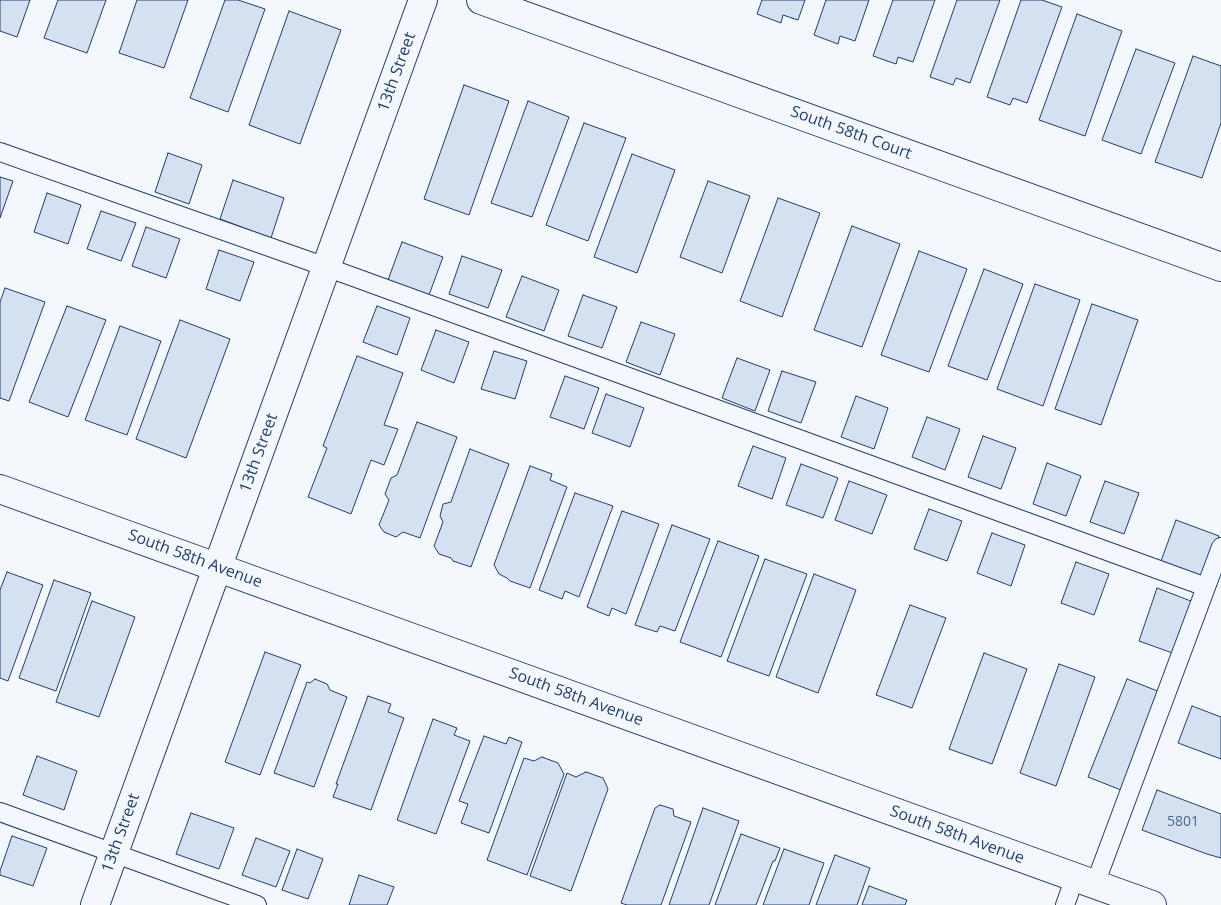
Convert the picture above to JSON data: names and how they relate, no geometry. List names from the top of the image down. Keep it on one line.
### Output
{"streets":{"street":["13th Street","South 58th Court","South 58th Avenue"]},"crossings":[["13th Street","South 58th Avenue"]],"house_numbers":["5801"]}
